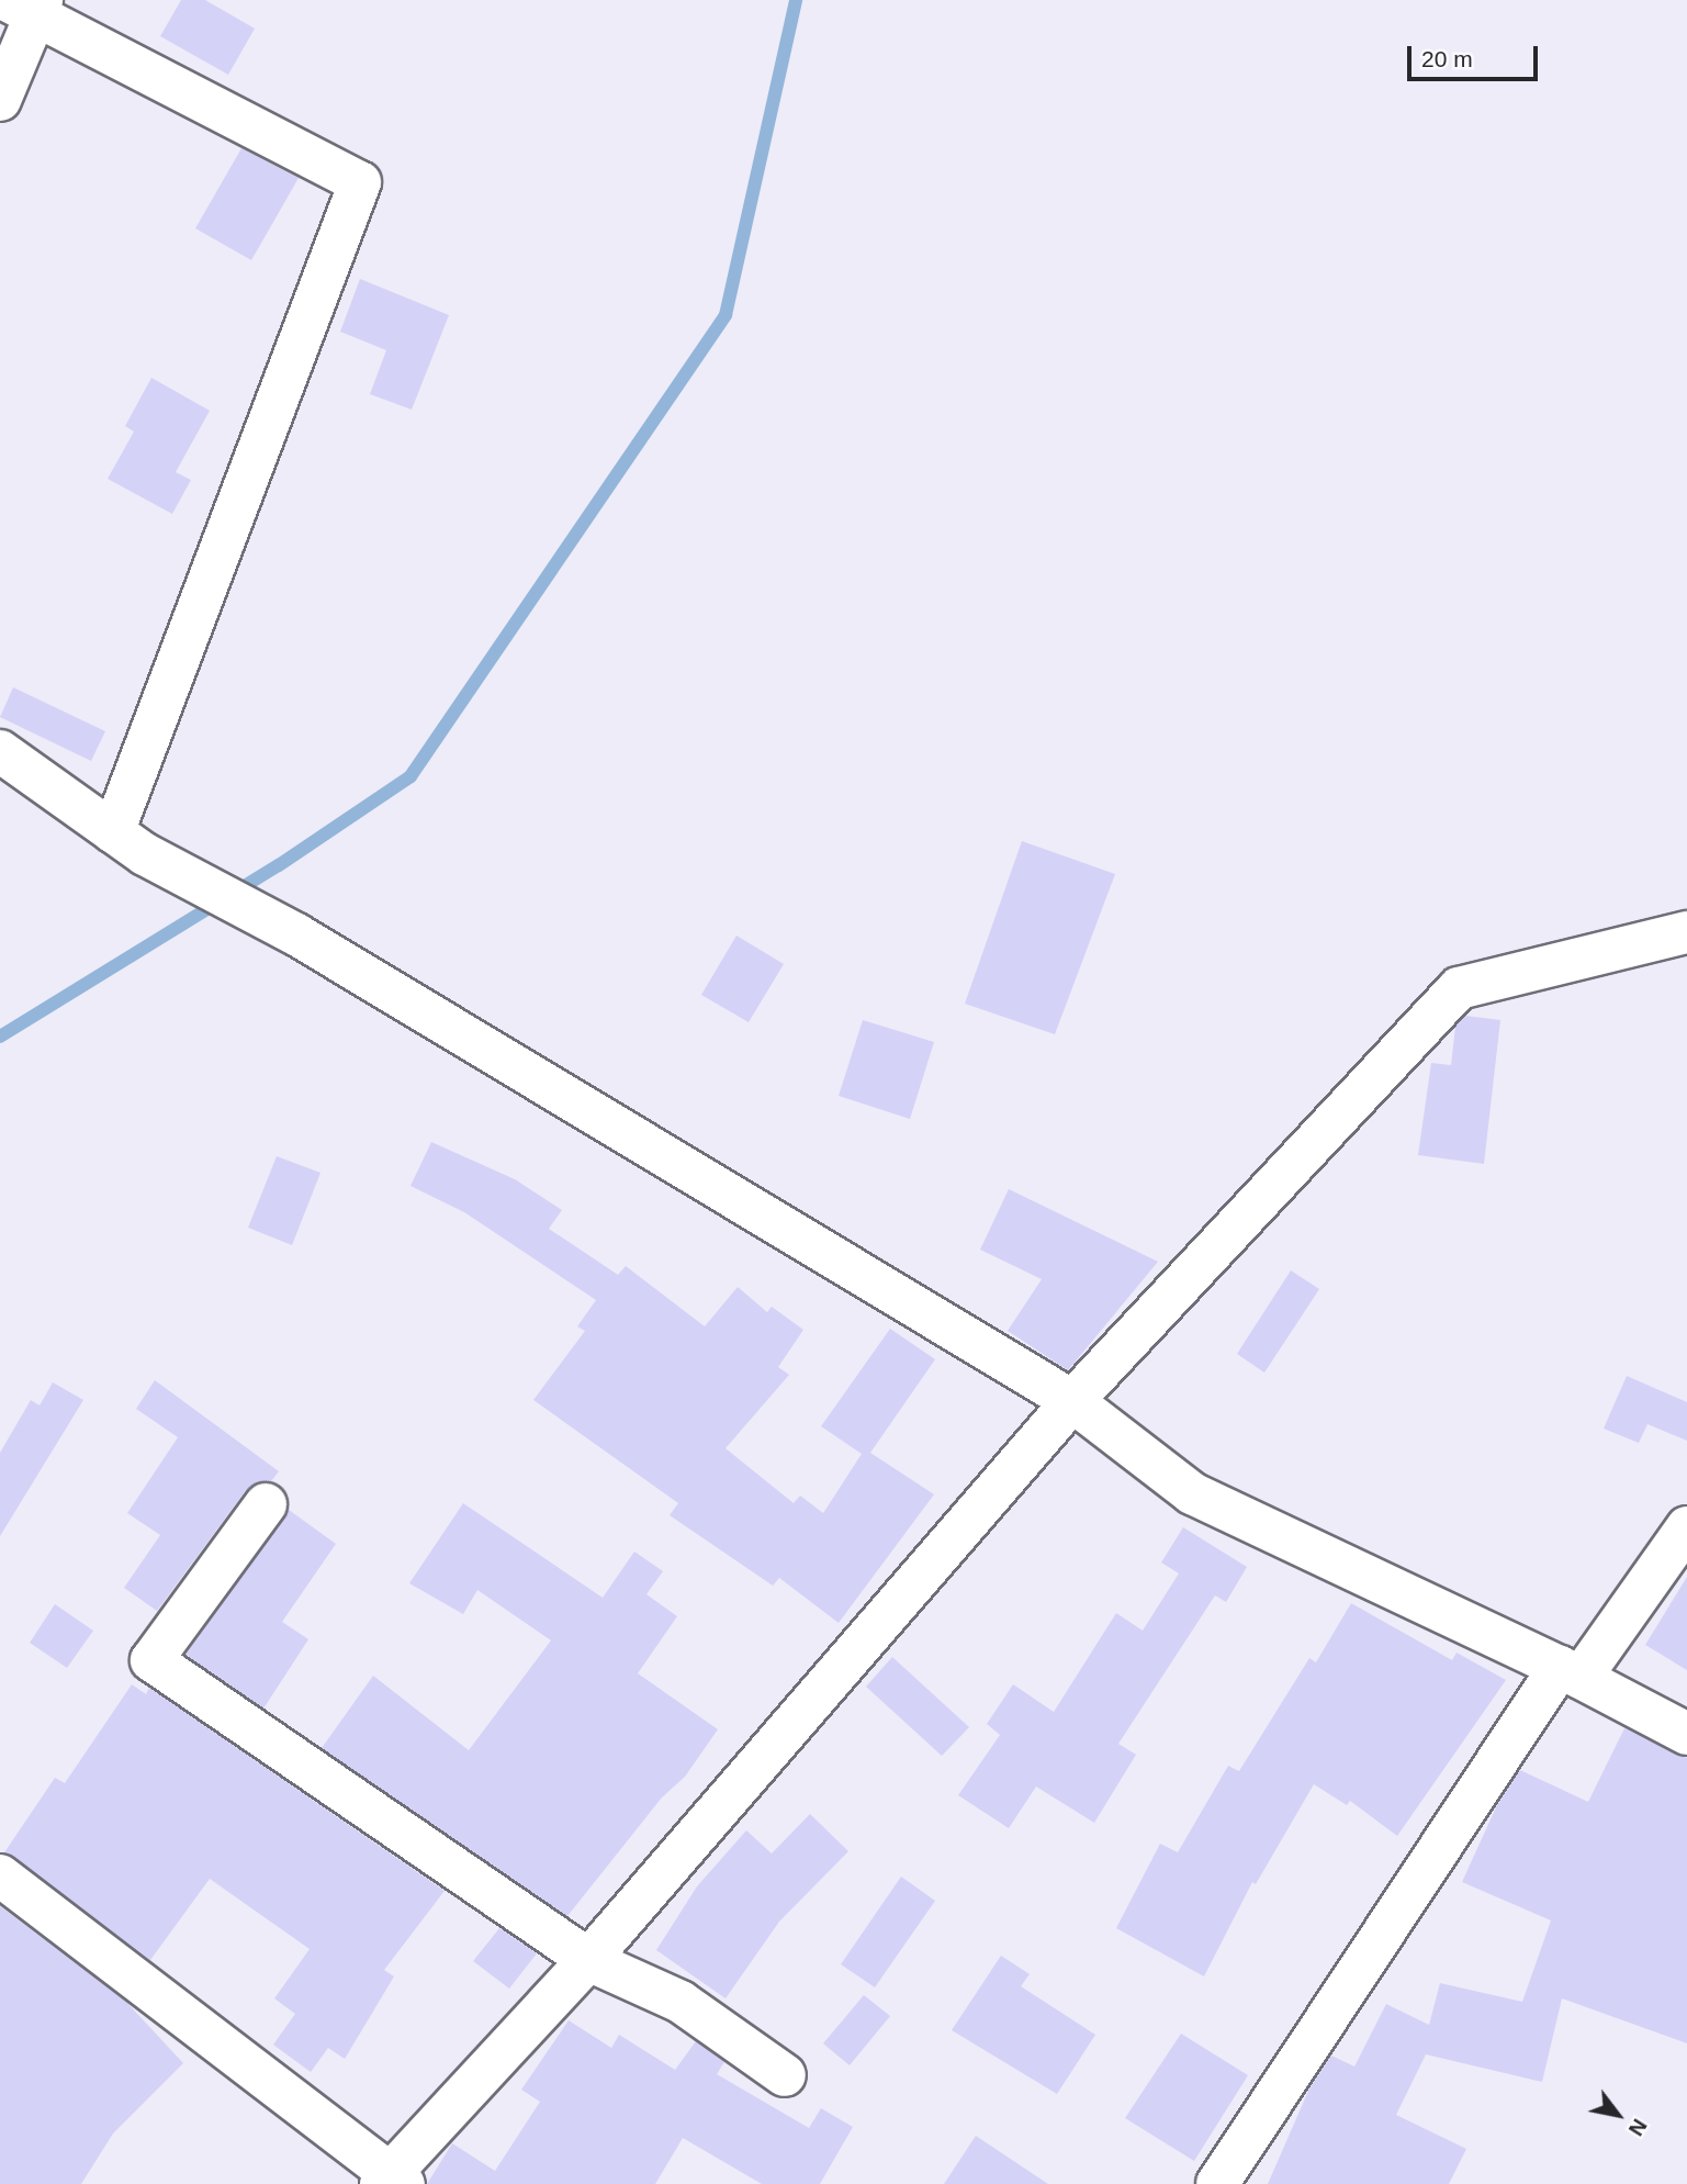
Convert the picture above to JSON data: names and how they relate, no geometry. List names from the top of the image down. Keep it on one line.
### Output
{"scale_bar":"20 m","north":"bottom right"}
